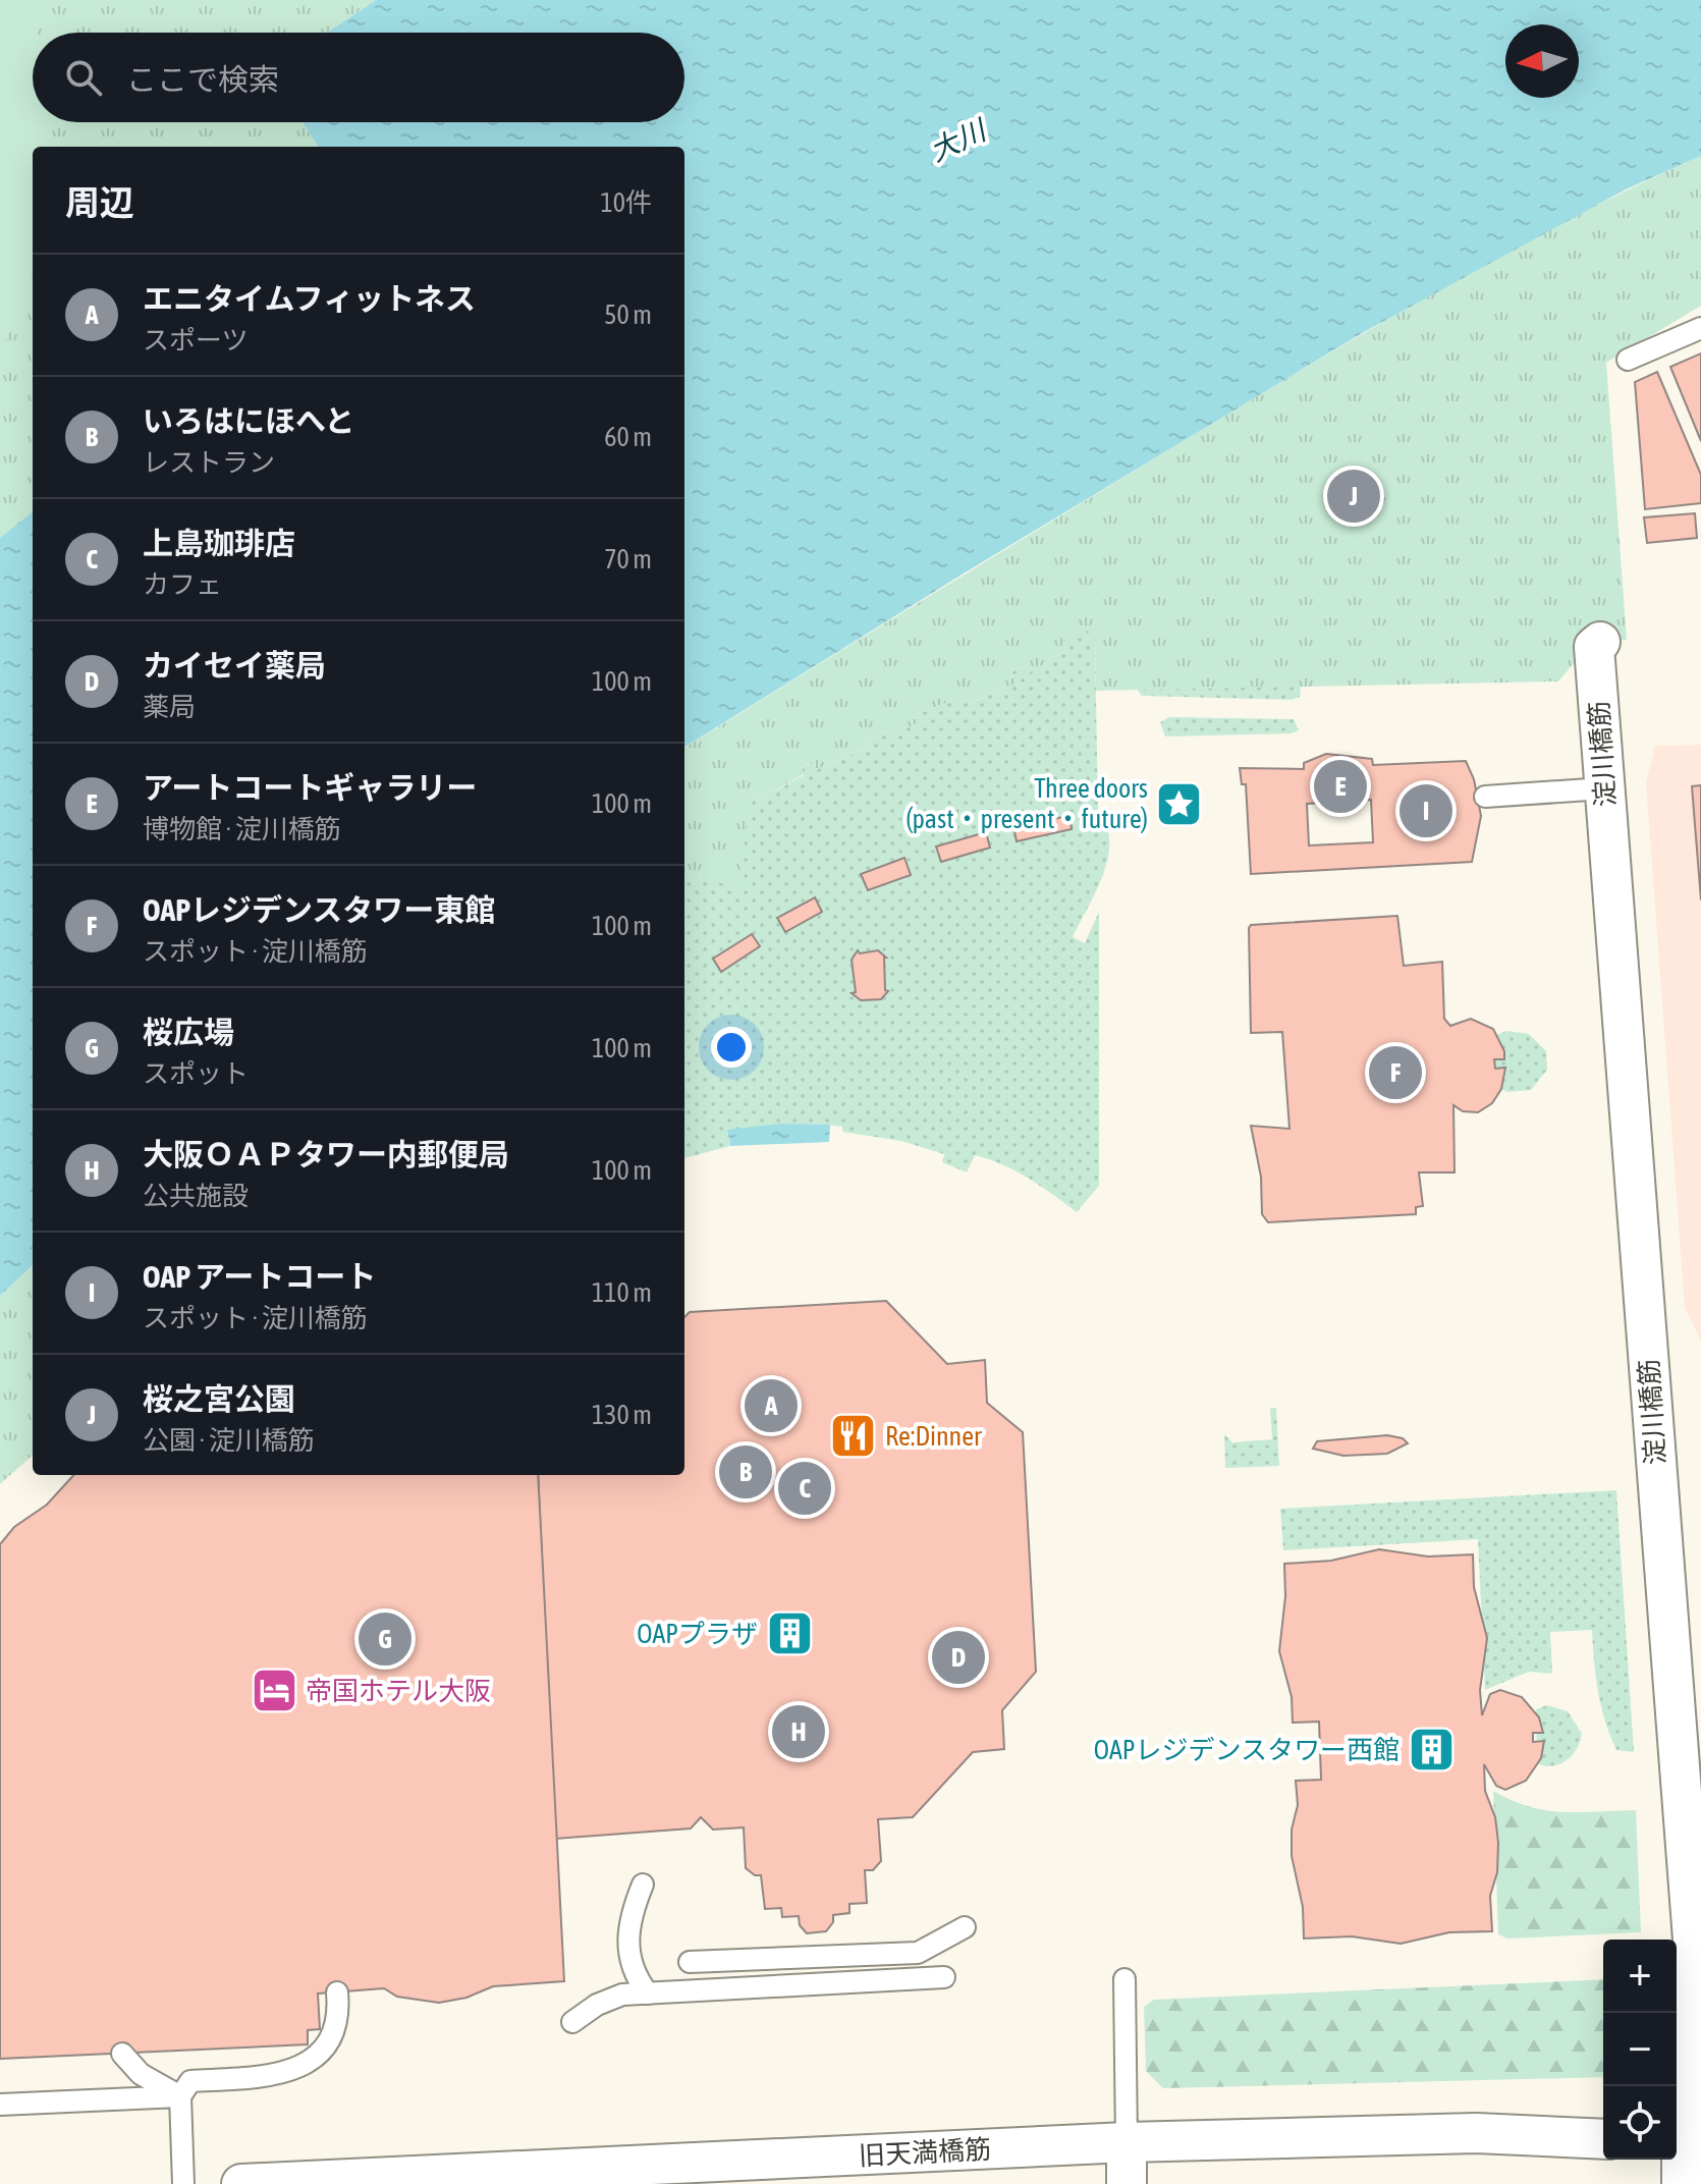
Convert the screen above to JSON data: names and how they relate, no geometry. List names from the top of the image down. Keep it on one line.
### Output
{"streets":{"street":["淀川橋筋","旧天満橋筋"]},"water":["大川"],"places":{"place":["Three doors (past・present・future)"],"restaurant":["Re:Dinner"],"building":["OAPプラザ","OAPレジデンスタワー西館"],"hotel":["帝国ホテル大阪"]},"north":"left","page":{"search":"ここで検索","heading":["周辺","10件"],"list":[{"mark":"A","name":"エニタイムフィットネス","note":"スポーツ","value":"50 m"},{"mark":"B","name":"いろはにほへと","note":"レストラン","value":"60 m"},{"mark":"C","name":"上島珈琲店","note":"カフェ","value":"70 m"},{"mark":"D","name":"カイセイ薬局","note":"薬局","value":"100 m"},{"mark":"E","name":"アートコートギャラリー","note":"博物館 · 淀川橋筋","value":"100 m"},{"mark":"F","name":"OAPレジデンスタワー東館","note":"スポット · 淀川橋筋","value":"100 m"},{"mark":"G","name":"桜広場","note":"スポット","value":"100 m"},{"mark":"H","name":"大阪ＯＡＰタワー内郵便局","note":"公共施設","value":"100 m"},{"mark":"I","name":"OAP アートコート","note":"スポット · 淀川橋筋","value":"110 m"},{"mark":"J","name":"桜之宮公園","note":"公園 · 淀川橋筋","value":"130 m"}],"pins":["J","E","I","F","A","B","C","G","D","H"],"map_buttons":["+","−"]}}
